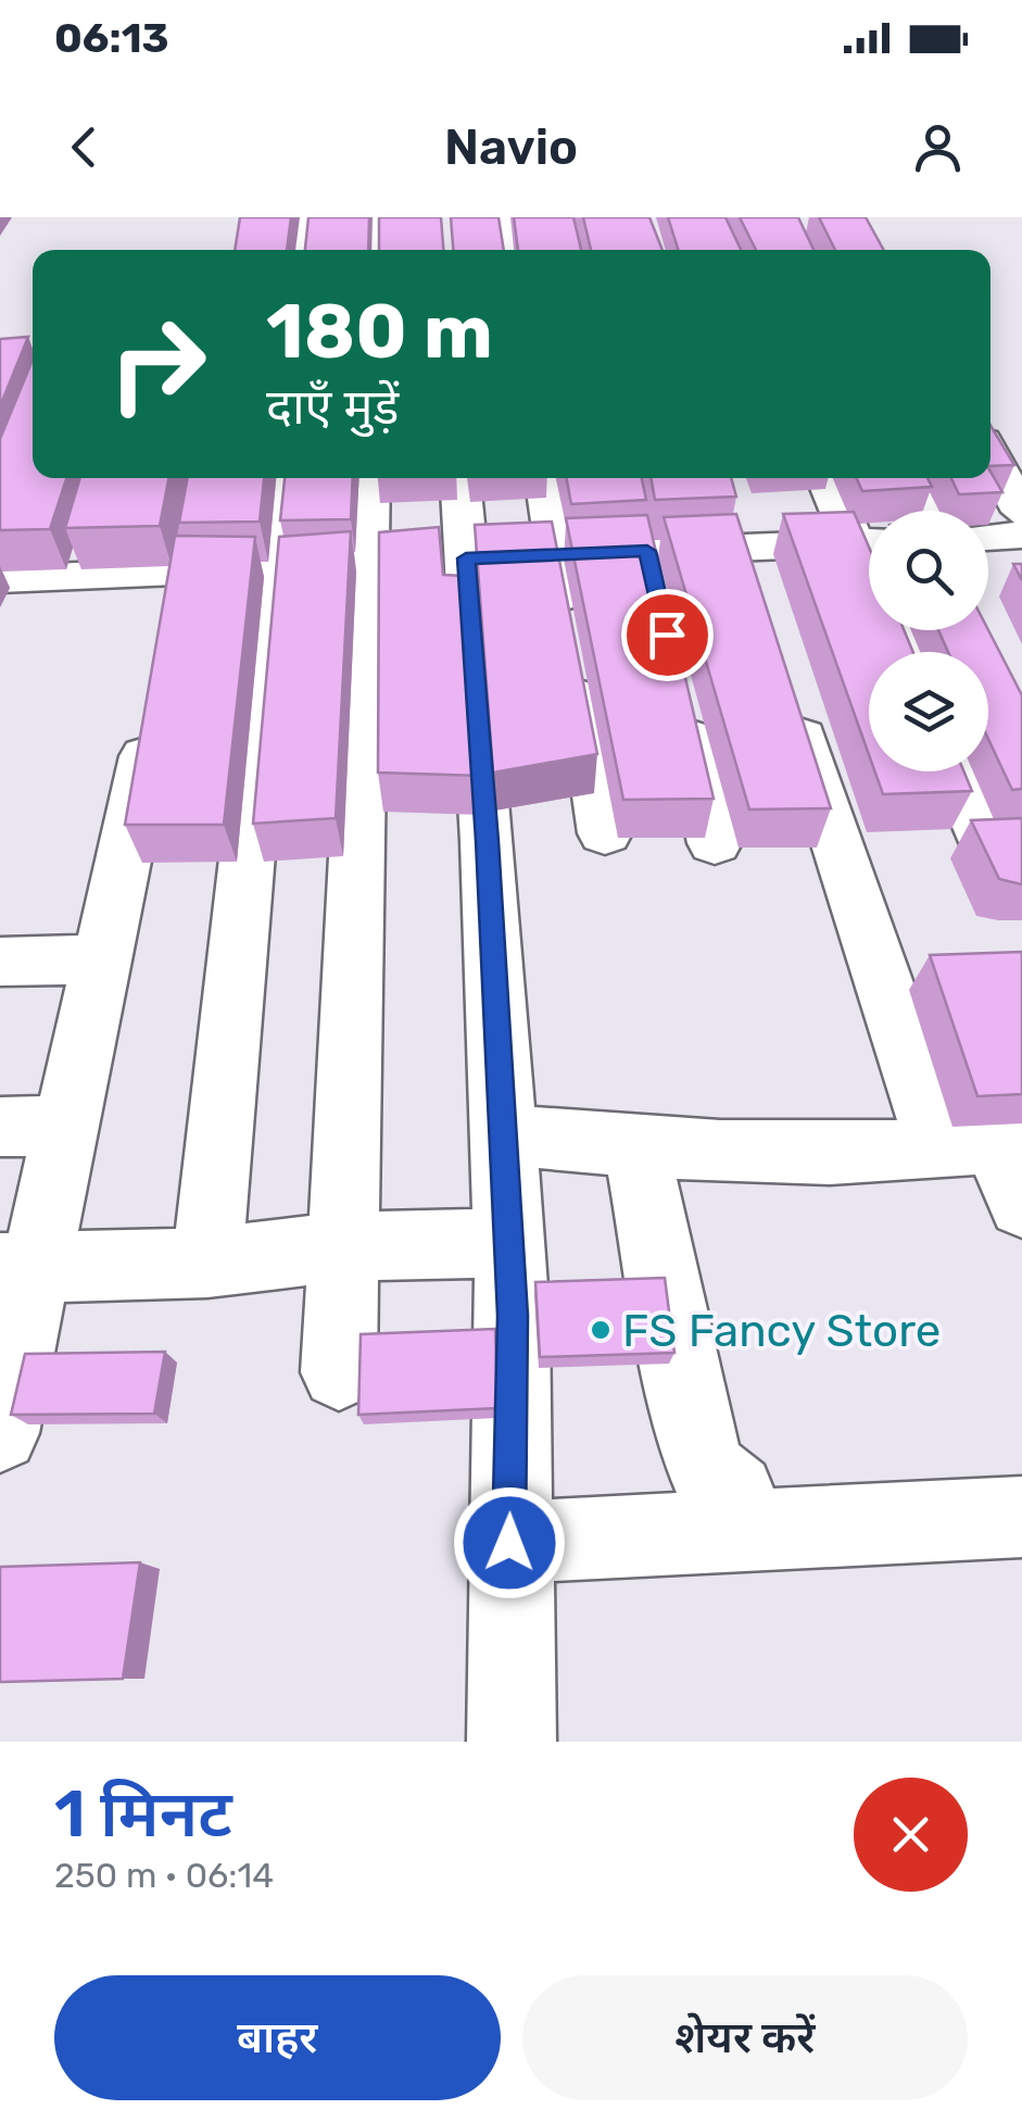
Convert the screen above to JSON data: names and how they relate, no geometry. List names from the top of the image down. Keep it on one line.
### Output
{"places":["FS Fancy Store"],"page":{"status":"06:13","header":"Navio","turn":["180 m","दाएँ मुड़ें"],"heading":["1 मिनट","250 m · 06:14"],"buttons":["बाहर","शेयर करें"]}}
